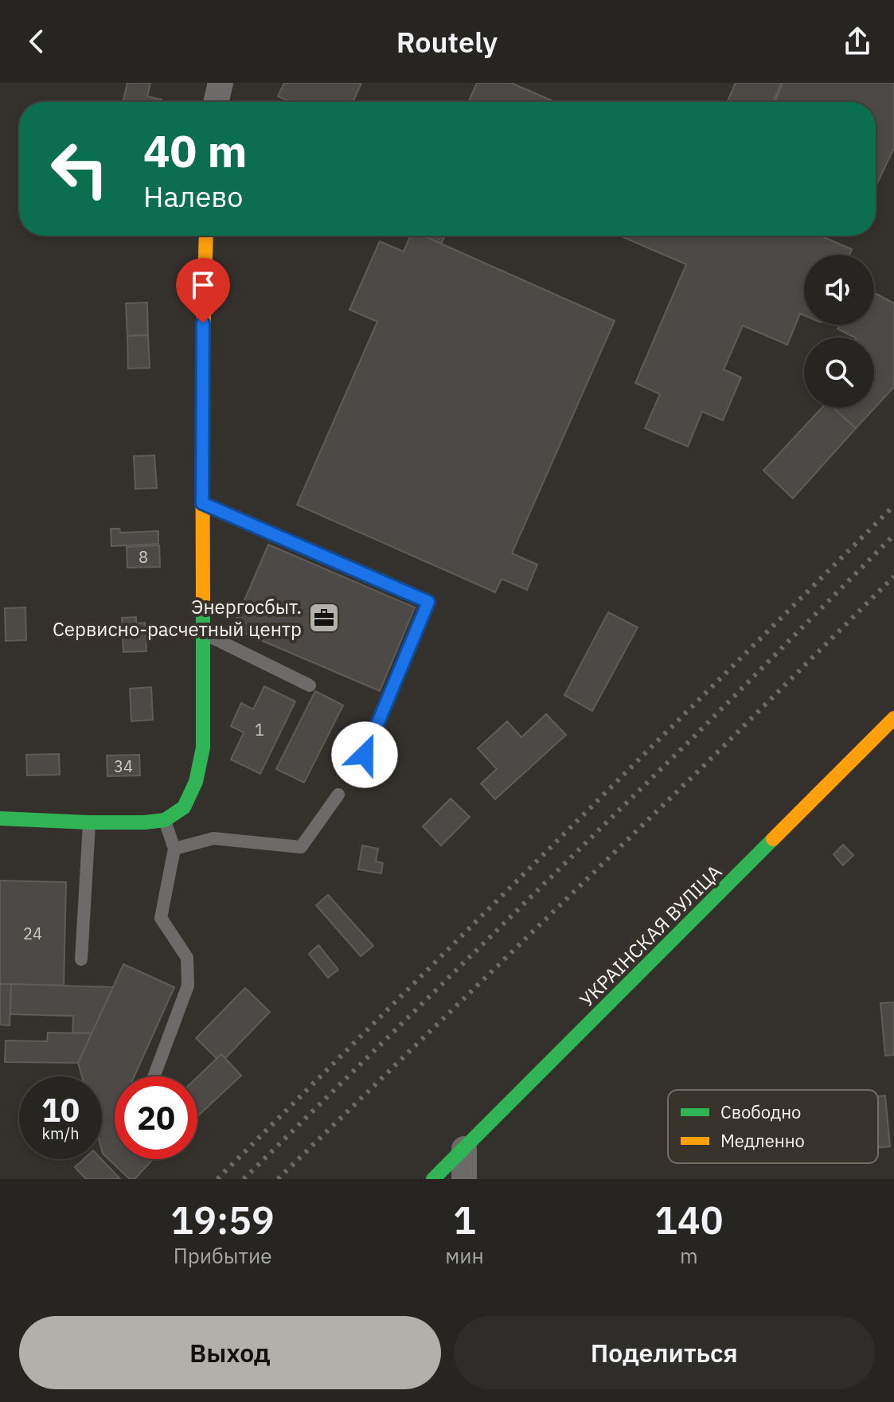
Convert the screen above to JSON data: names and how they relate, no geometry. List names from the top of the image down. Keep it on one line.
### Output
{"streets":{"street":["УКРАІНСКАЯ ВУЛІЦА"]},"places":{"office":["Энергосбыт. Сервисно-расчетный центр"]},"house_numbers":["8","1","34","24"],"legend":["Свободно","Медленно"],"page":{"header":"Routely","turn":["40 m","Налево"],"speed":"10 km/h","limit":"20","eta":["19:59","Прибытие","1","мин","140","m"],"buttons":["Выход","Поделиться"]}}
